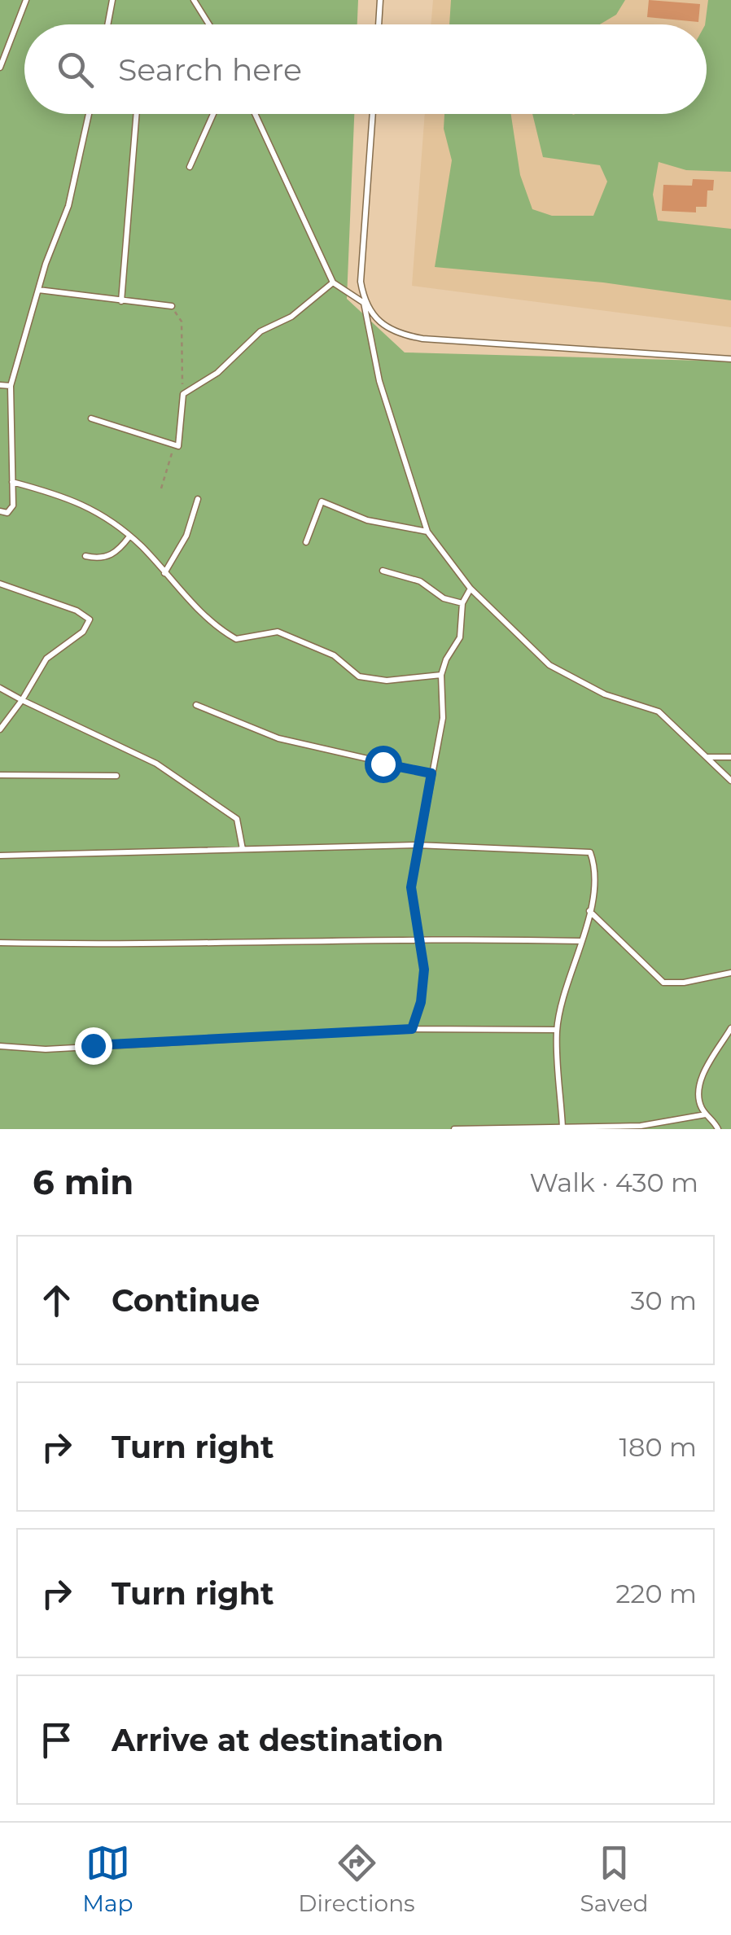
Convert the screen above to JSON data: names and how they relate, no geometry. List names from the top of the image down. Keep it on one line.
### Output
{"page":{"search":"Search here","heading":["6 min","Walk · 430 m"],"list":[["Continue","30 m"],["Turn right","180 m"],["Turn right","220 m"],"Arrive at destination"],"nav":["Map","Directions","Saved"]}}
